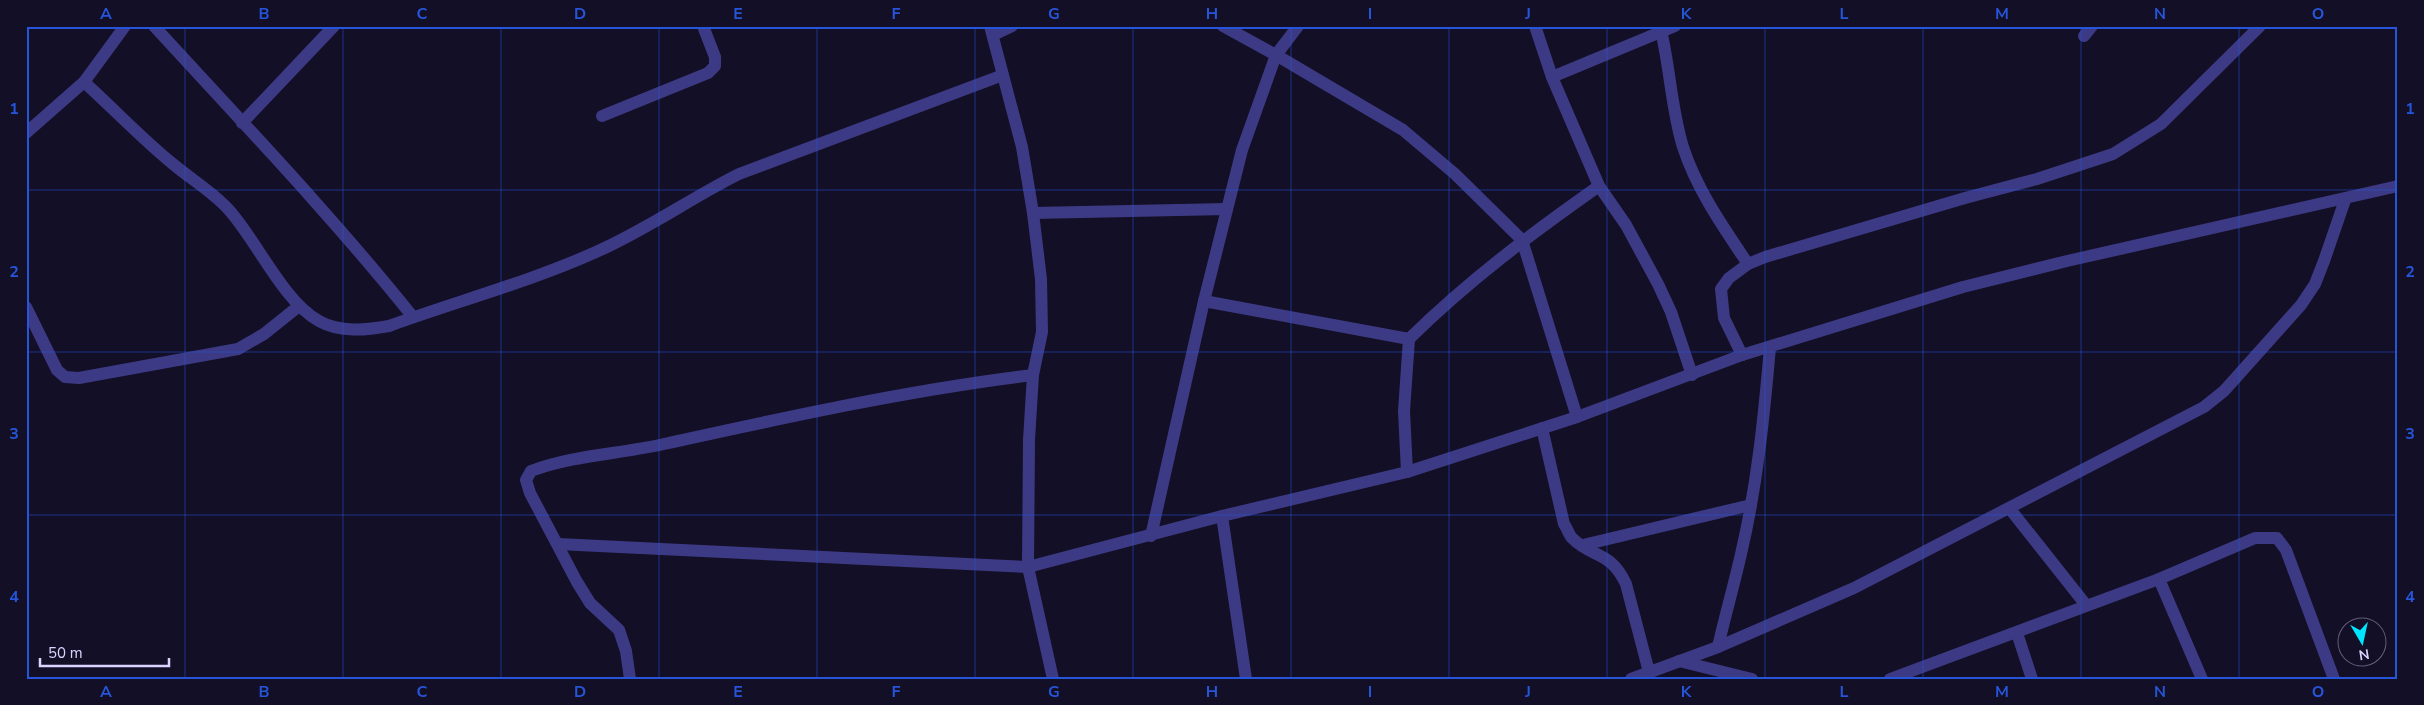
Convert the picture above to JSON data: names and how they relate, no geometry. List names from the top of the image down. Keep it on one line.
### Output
{"scale_bar":"50 m","north":"bottom","grid":{"columns":["A","B","C","D","E","F","G","H","I","J","K","L","M","N","O"],"rows":["1","2","3","4"]}}
